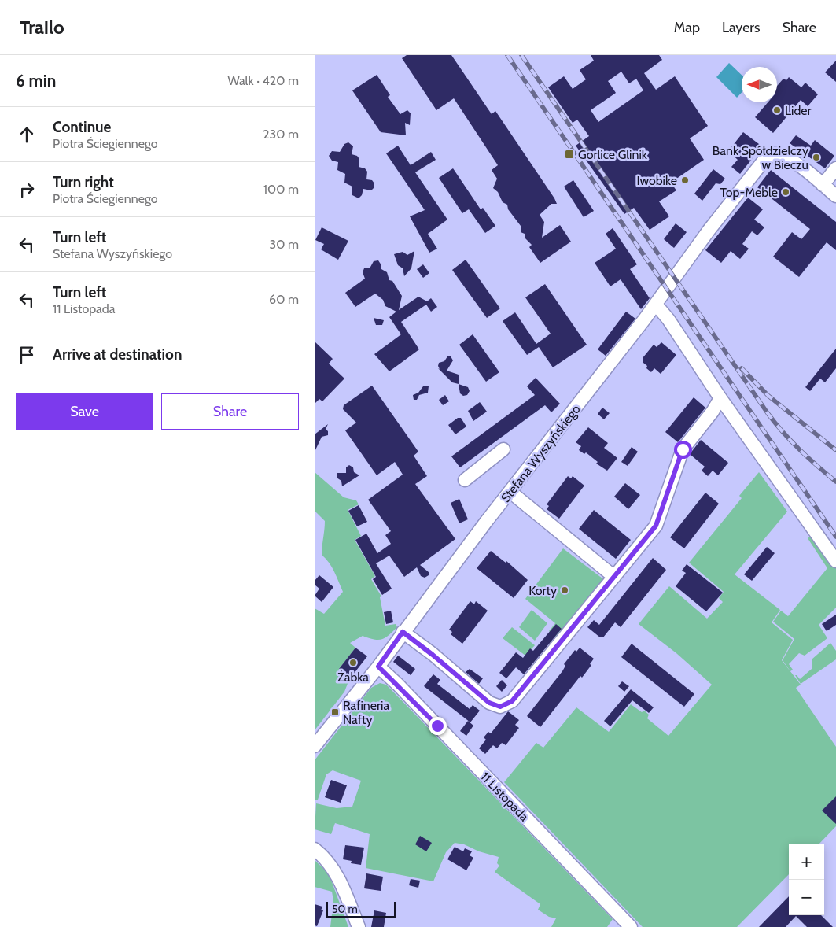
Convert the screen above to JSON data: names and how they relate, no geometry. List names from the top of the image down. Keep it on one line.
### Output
{"streets":{"street":["Stefana Wyszyńskiego","11 Listopada"]},"crossings":[["Stefana Wyszyńskiego","11 Listopada"]],"places":{"other":["Lider","Bank Spółdzielczy w Bieczu","Iwobike","Top-Meble","Korty","Żabka"],"transit":["Gorlice Glinik","Rafineria Nafty"]},"scale_bar":"50 m","north":"left","page":{"header":"Trailo","nav":["Map","Layers","Share"],"heading":["6 min","Walk · 420 m"],"list":[["Continue","Piotra Ściegiennego","230 m"],["Turn right","Piotra Ściegiennego","100 m"],["Turn left","Stefana Wyszyńskiego","30 m"],["Turn left","11 Listopada","60 m"],"Arrive at destination"],"buttons":["Save","Share"],"map_buttons":["+","−"],"scale":"50 m"}}
